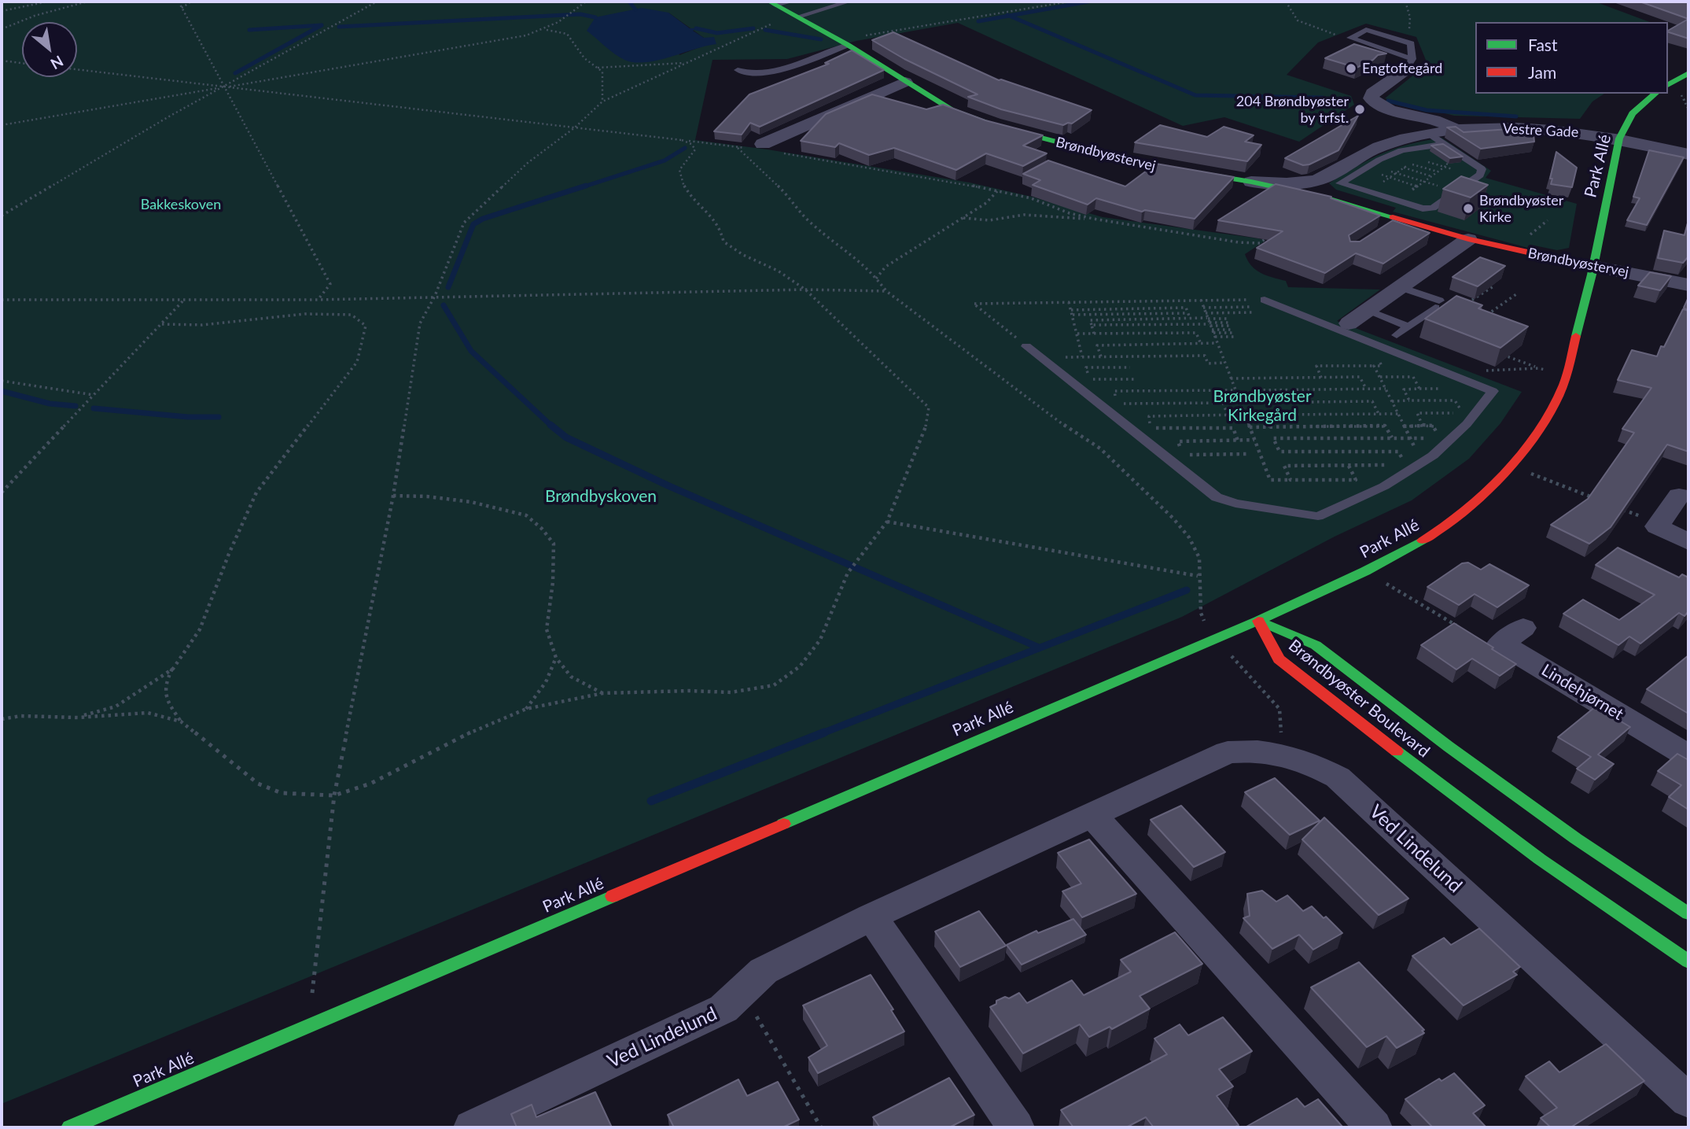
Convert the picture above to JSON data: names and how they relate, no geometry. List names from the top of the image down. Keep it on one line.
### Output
{"streets":{"street":["Vestre Gade","Brøndbyøstervej","Park Allé","Lindehjørnet","Brøndbyøster Boulevard","Ved Lindelund"]},"crossings":[["Vestre Gade","Brøndbyøstervej"],["Vestre Gade","Park Allé"],["Brøndbyøstervej","Park Allé"],["Park Allé","Brøndbyøster Boulevard"]],"parks":["Bakkeskoven","Brøndbyøster Kirkegård","Brøndbyskoven"],"places":["Engtoftegård","204 Brøndbyøster by trfst.","Brøndbyøster Kirke"],"legend":["Fast","Jam"],"north":"bottom right"}
